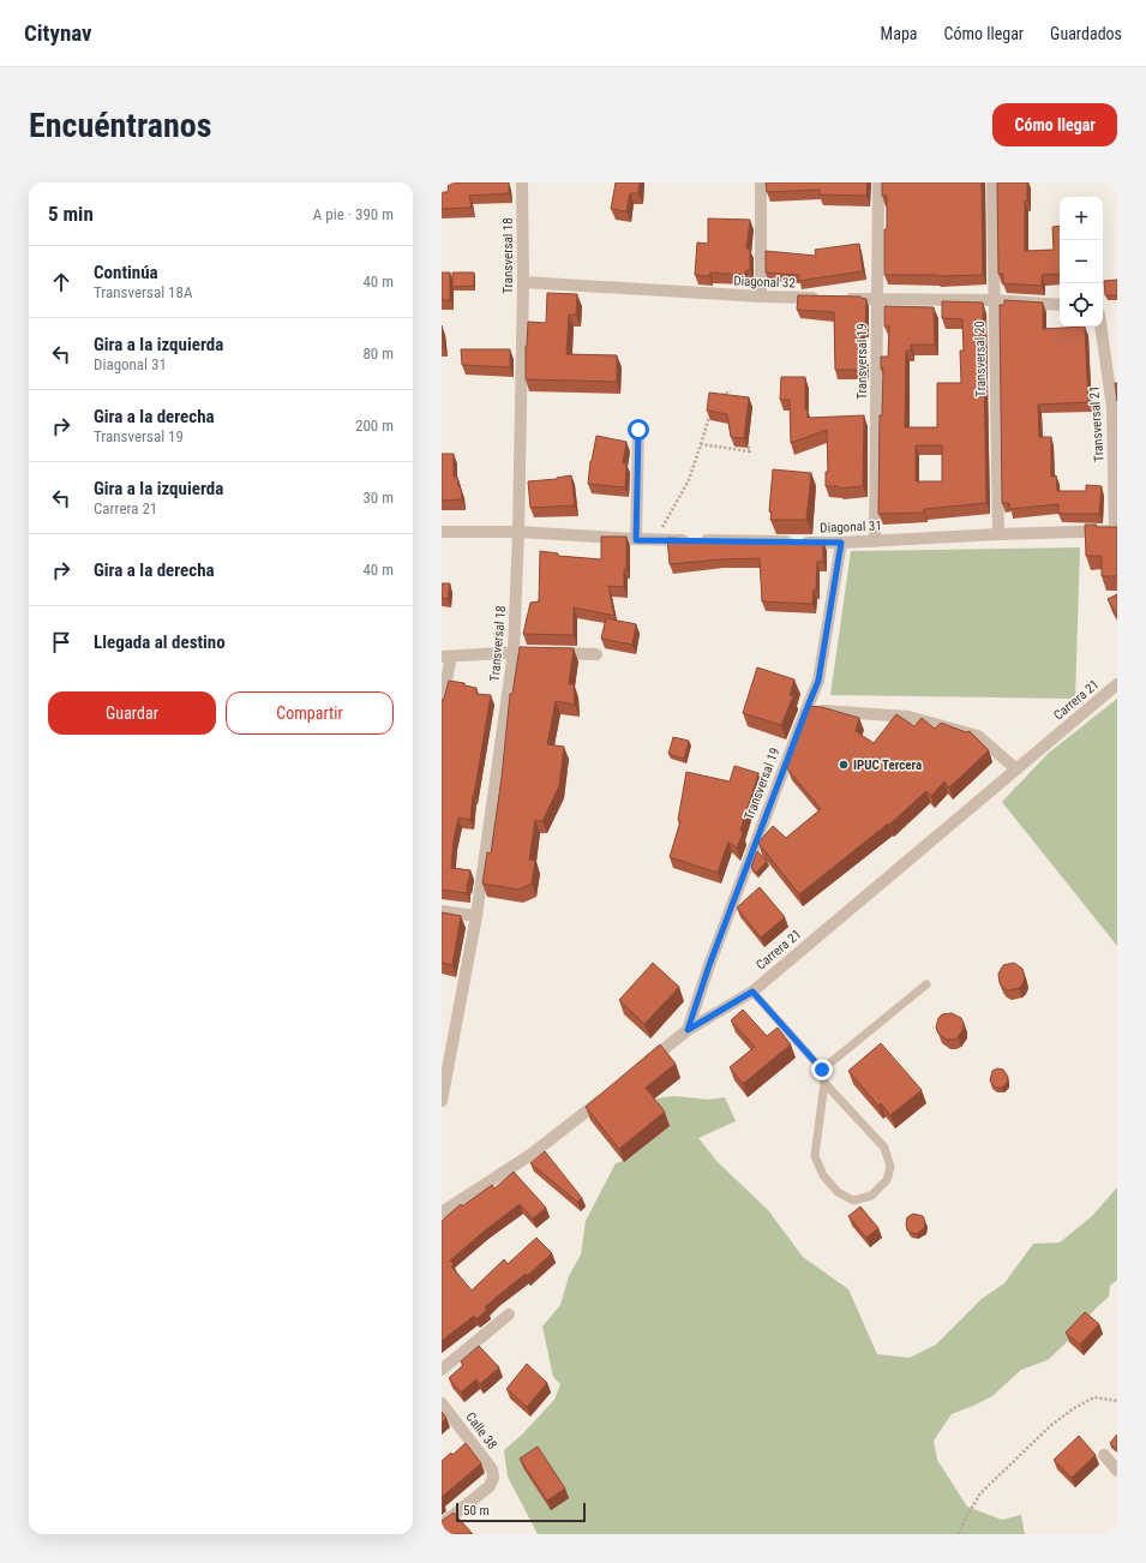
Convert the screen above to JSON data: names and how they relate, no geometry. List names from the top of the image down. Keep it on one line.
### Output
{"streets":{"street":["Transversal 18","Diagonal 32","Transversal 20","Transversal 19","Transversal 21","Diagonal 31","Carrera 21","Calle 38"]},"crossings":[["Transversal 18","Diagonal 32"],["Transversal 18","Diagonal 31"],["Transversal 20","Diagonal 31"],["Transversal 19","Diagonal 31"],["Transversal 19","Carrera 21"],["Transversal 21","Diagonal 31"]],"places":["IPUC Tercera"],"scale_bar":"50 m","page":{"header":"Citynav","nav":["Mapa","Cómo llegar","Guardados"],"buttons":["Cómo llegar",["Guardar","Compartir"]],"title":"Encuéntranos","heading":["5 min","A pie · 390 m"],"map_buttons":["+","−"],"list":[["Continúa","Transversal 18A","40 m"],["Gira a la izquierda","Diagonal 31","80 m"],["Gira a la derecha","Transversal 19","200 m"],["Gira a la izquierda","Carrera 21","30 m"],["Gira a la derecha","40 m"],"Llegada al destino"],"scale":"50 m"}}
